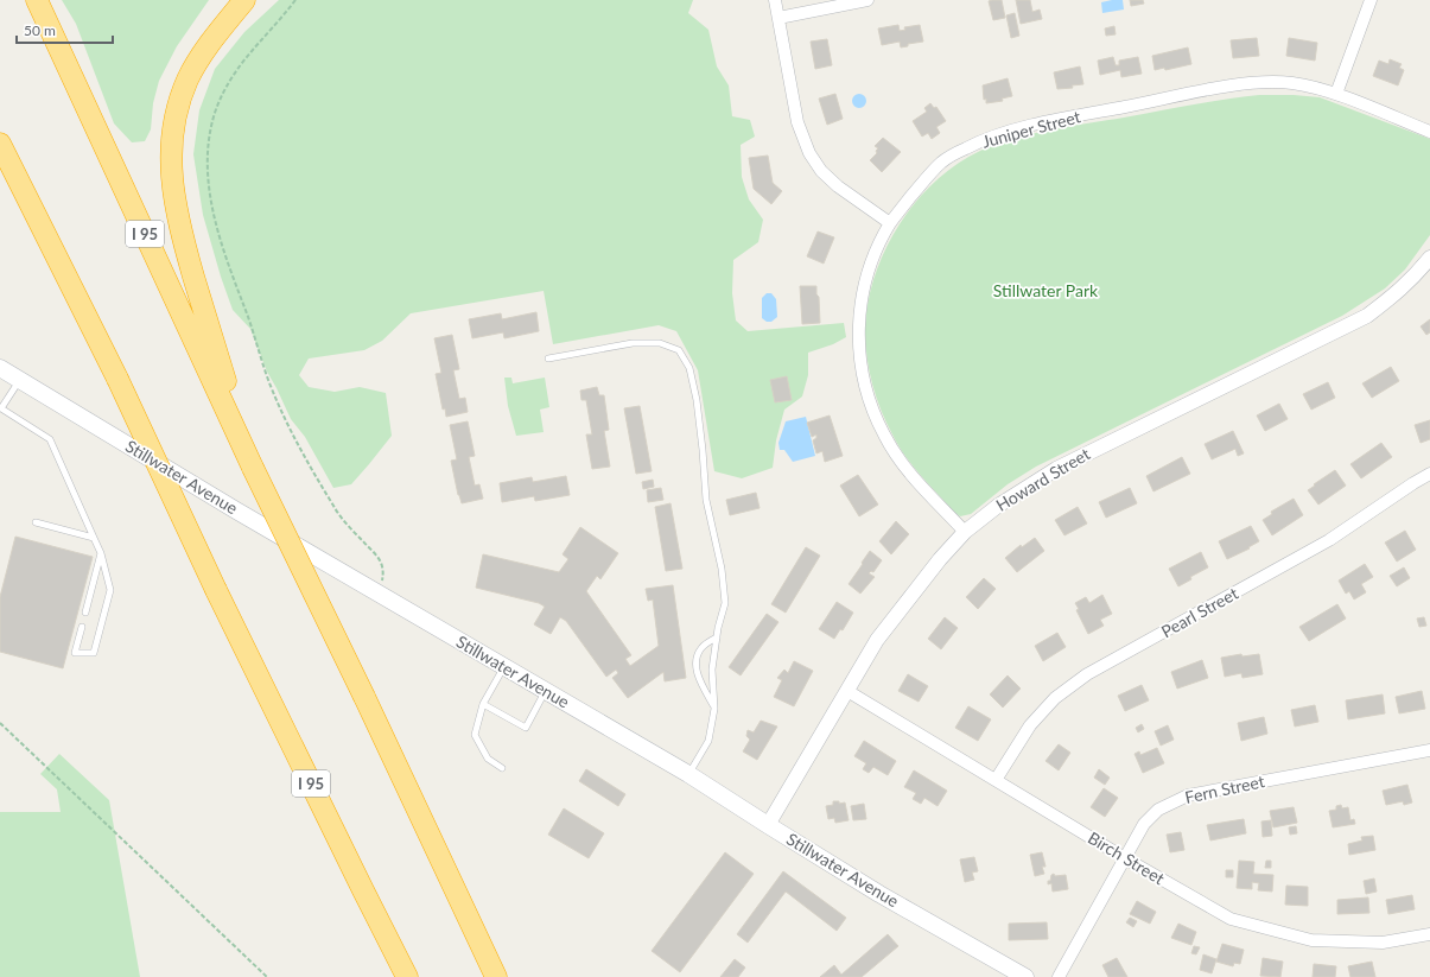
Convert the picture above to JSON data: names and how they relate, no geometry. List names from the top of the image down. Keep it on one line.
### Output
{"streets":{"highway":["I 95"],"main road":["Stillwater Avenue"],"street":["Juniper Street","Howard Street","Pearl Street","Fern Street","Birch Street"]},"crossings":[["Juniper Street","Howard Street"],["Stillwater Avenue","Howard Street"],["Howard Street","Birch Street"],["Pearl Street","Birch Street"],["Fern Street","Birch Street"]],"parks":["Stillwater Park"],"scale_bar":"50 m"}
